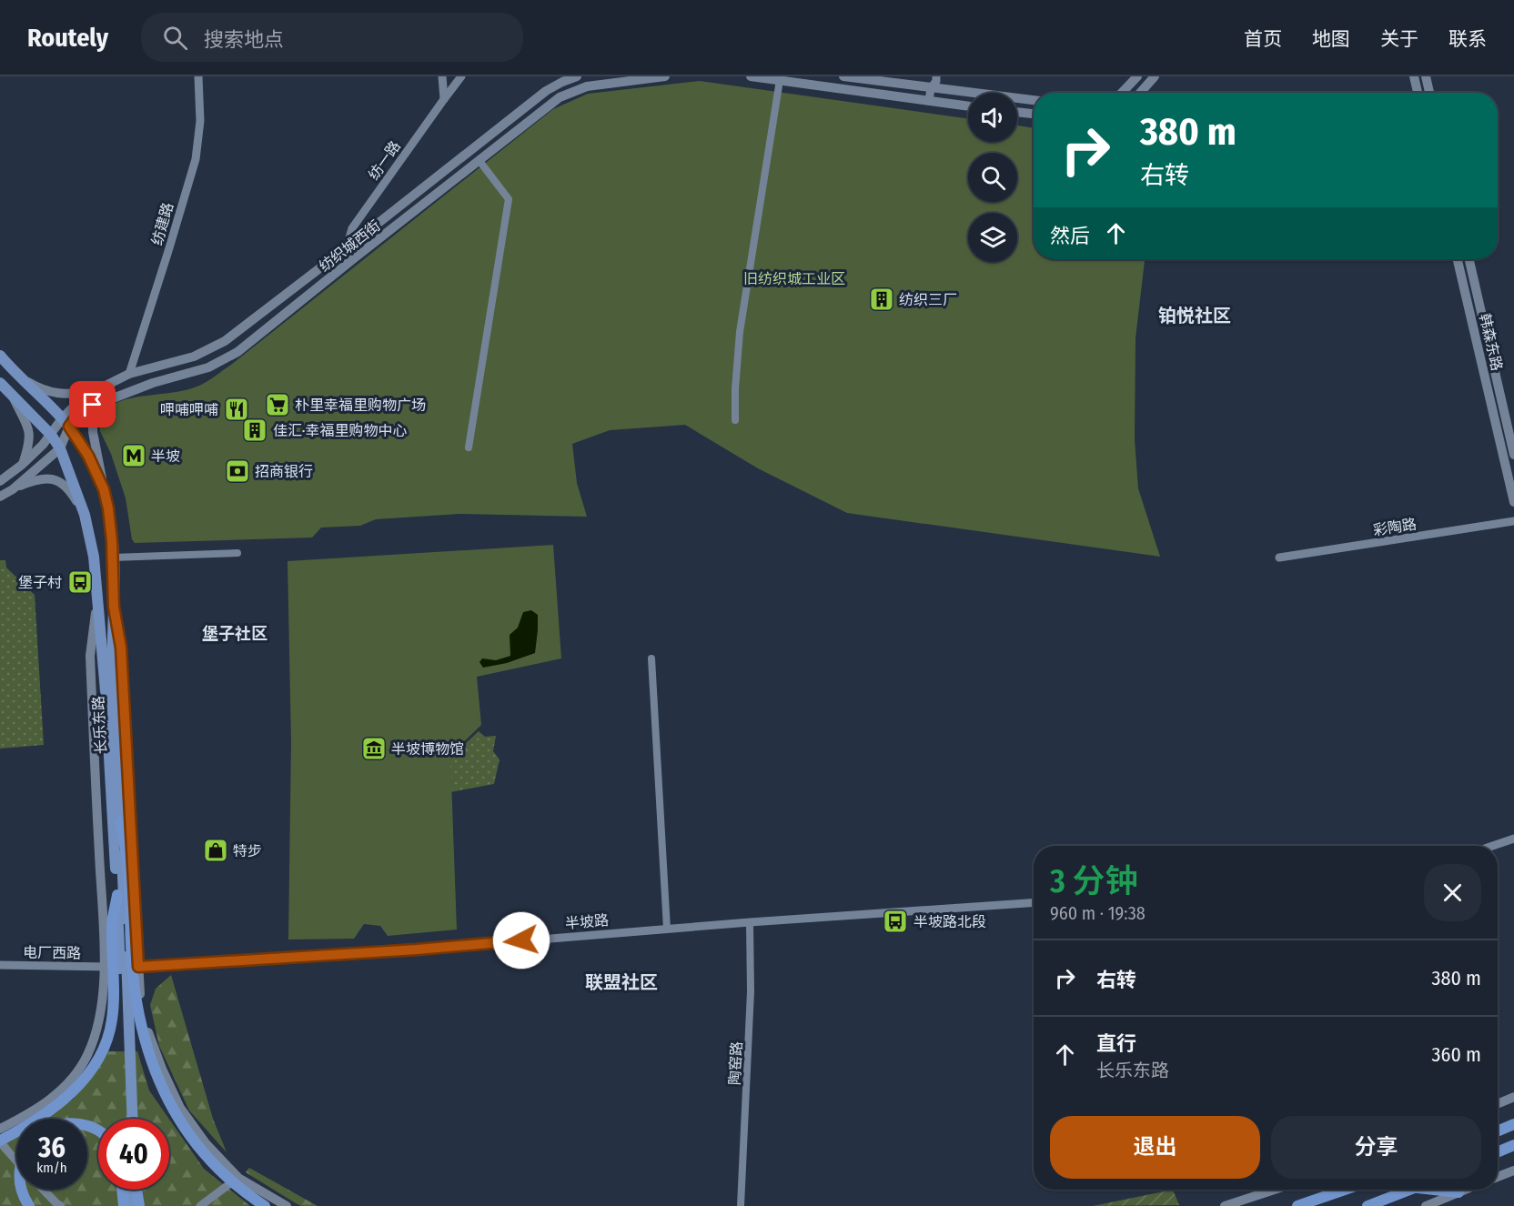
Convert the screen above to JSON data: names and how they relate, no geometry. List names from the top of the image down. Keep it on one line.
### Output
{"streets":{"main road":["纺织城西街","韩森东路","长乐东路"],"street":["纺一路","纺建路","彩陶路","半坡路","电厂西路","陶窑路"]},"crossings":[["纺一路","纺织城西街"],["纺建路","纺织城西街"],["纺织城西街","长乐东路"],["半坡路","电厂西路"],["半坡路","陶窑路"]],"districts":["铂悦社区","堡子社区","联盟社区"],"parks":["旧纺织城工业区"],"places":{"building":["纺织三厂","佳汇·幸福里购物中心"],"supermarket":["朴里幸福里购物广场"],"restaurant":["呷哺呷哺"],"metro station":["半坡"],"bank":["招商银行"],"bus stop":["堡子村","半坡路北段"],"museum":["半坡博物馆"],"shop":["特步"]},"page":{"header":"Routely","search":"搜索地点","nav":["首页","地图","关于","联系"],"turn":["380 m","右转"],"then":"然后","heading":["3 分钟","960 m · 19:38"],"list":[{"name":"右转","value":"380 m"},{"name":"直行","note":"长乐东路","value":"360 m"}],"buttons":["退出","分享"],"speed":"36 km/h","limit":"40"}}
